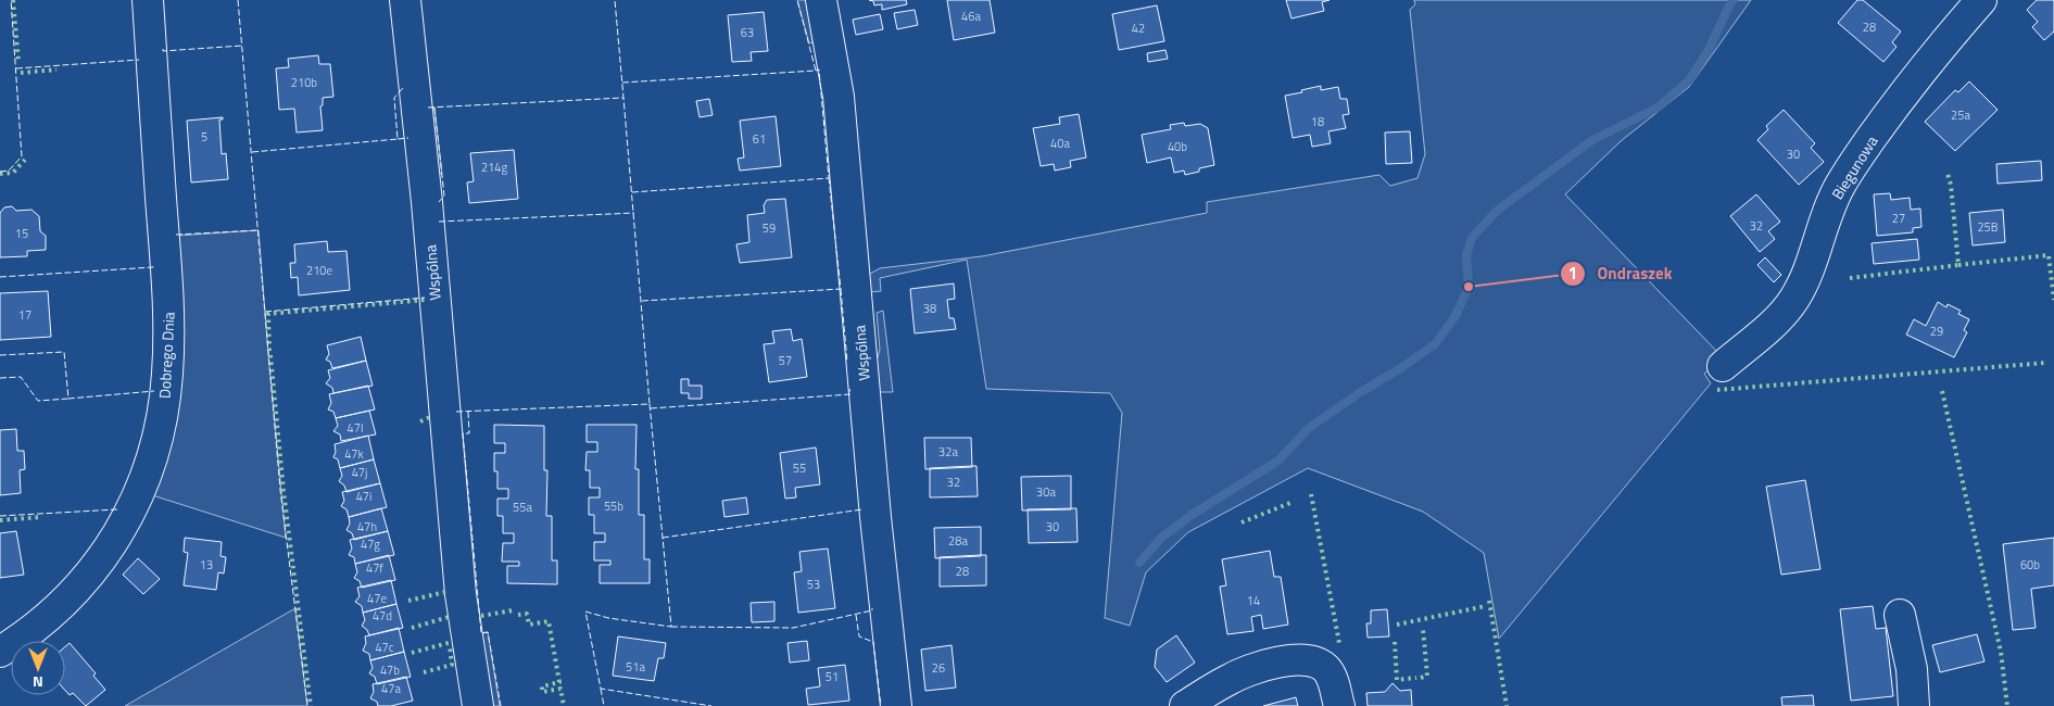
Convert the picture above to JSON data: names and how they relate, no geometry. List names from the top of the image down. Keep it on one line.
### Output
{"streets":{"street":["Biegunowa","Wspólna","Dobrego Dnia"]},"places":["Ondraszek"],"house_numbers":["46a","28","42","63","210b","25a","18","5","61","40a","40b","30","214g","27","32","25B","59","15","210e","38","17","29","57","47l","32a","47k","55","47j","32","30a","47i","55b","55a","47h","30","28a","47g","13","60b","47f","28","53","47e","14","47d","47c","51a","26","47b","51","47a"],"north":"bottom"}
